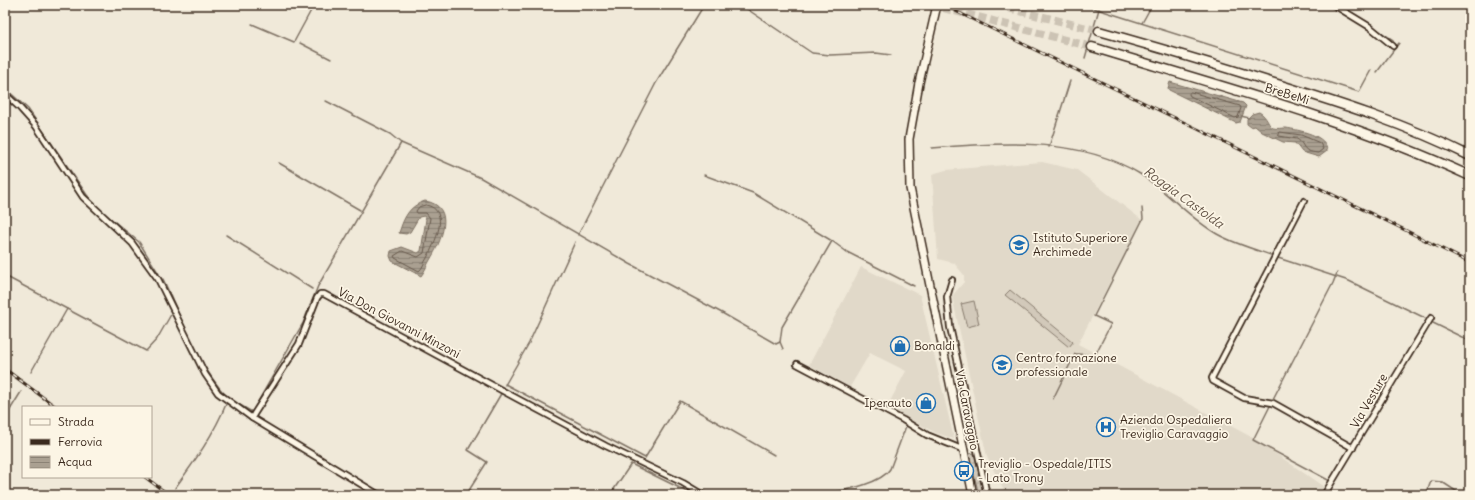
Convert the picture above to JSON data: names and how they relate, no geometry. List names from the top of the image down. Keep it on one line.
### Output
{"streets":{"highway":["BreBeMi"],"main road":["Via Caravaggio"],"street":["Via Don Giovanni Minzoni","Via Vesture"]},"water":["Roggia Castolda"],"places":{"school or university":["Istituto Superiore Archimede","Centro formazione professionale"],"shop":["Bonaldi","Iperauto"],"hospital":["Azienda Ospedaliera Treviglio Caravaggio"],"bus stop":["Treviglio - Ospedale/ITIS - Lato Trony"]},"legend":["Strada","Ferrovia","Acqua"]}
